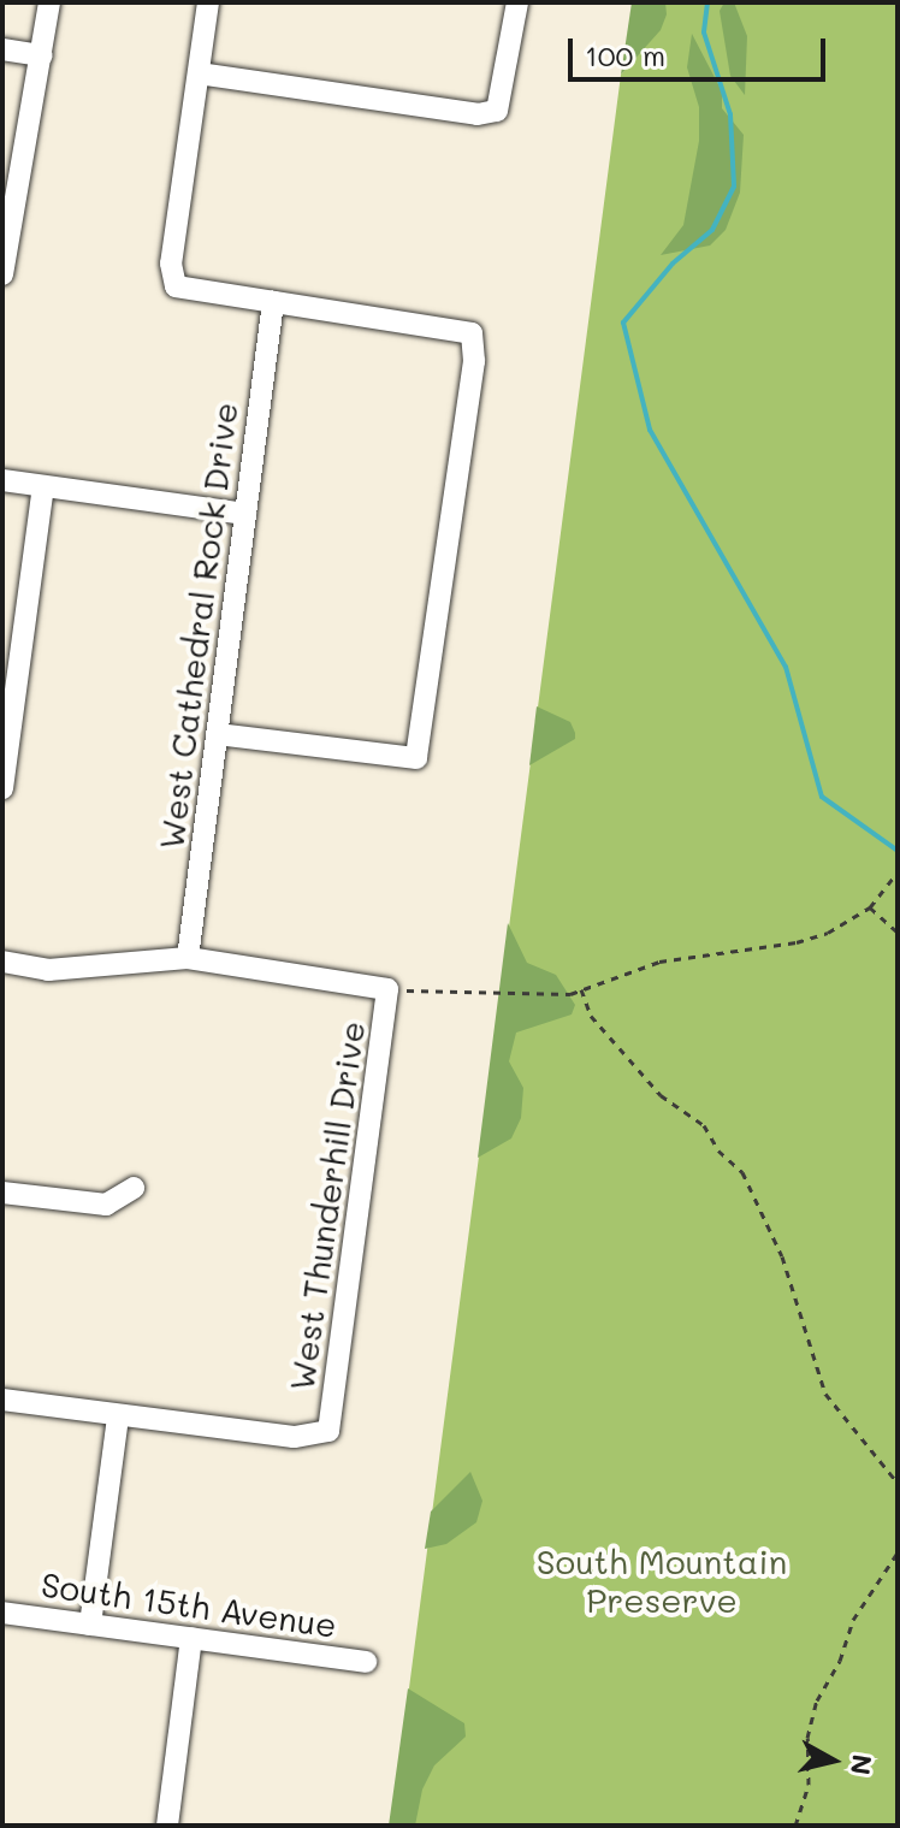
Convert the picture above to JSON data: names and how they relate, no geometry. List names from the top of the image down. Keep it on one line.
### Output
{"streets":{"street":["West Cathedral Rock Drive","West Thunderhill Drive","South 15th Avenue"]},"parks":["South Mountain Preserve"],"scale_bar":"100 m","north":"right"}
